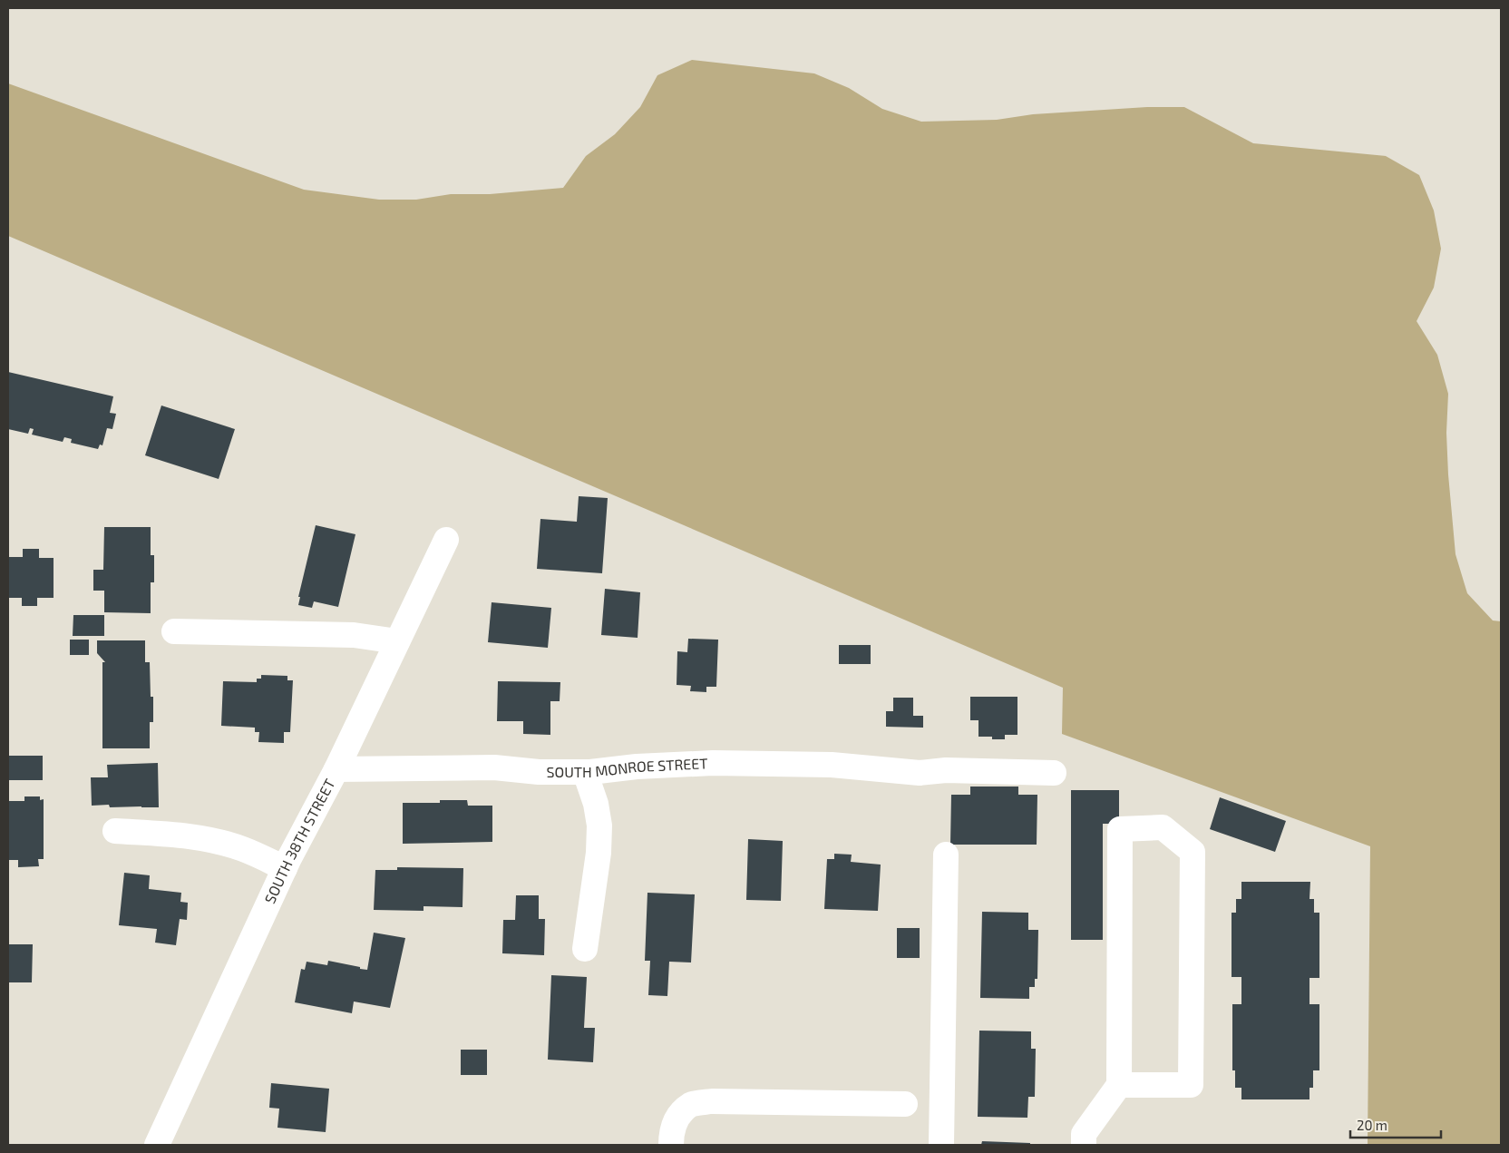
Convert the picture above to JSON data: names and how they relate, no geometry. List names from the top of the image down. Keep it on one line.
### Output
{"streets":{"street":["SOUTH MONROE STREET","SOUTH 38TH STREET"]},"crossings":[["SOUTH MONROE STREET","SOUTH 38TH STREET"]],"scale_bar":"20 m"}
